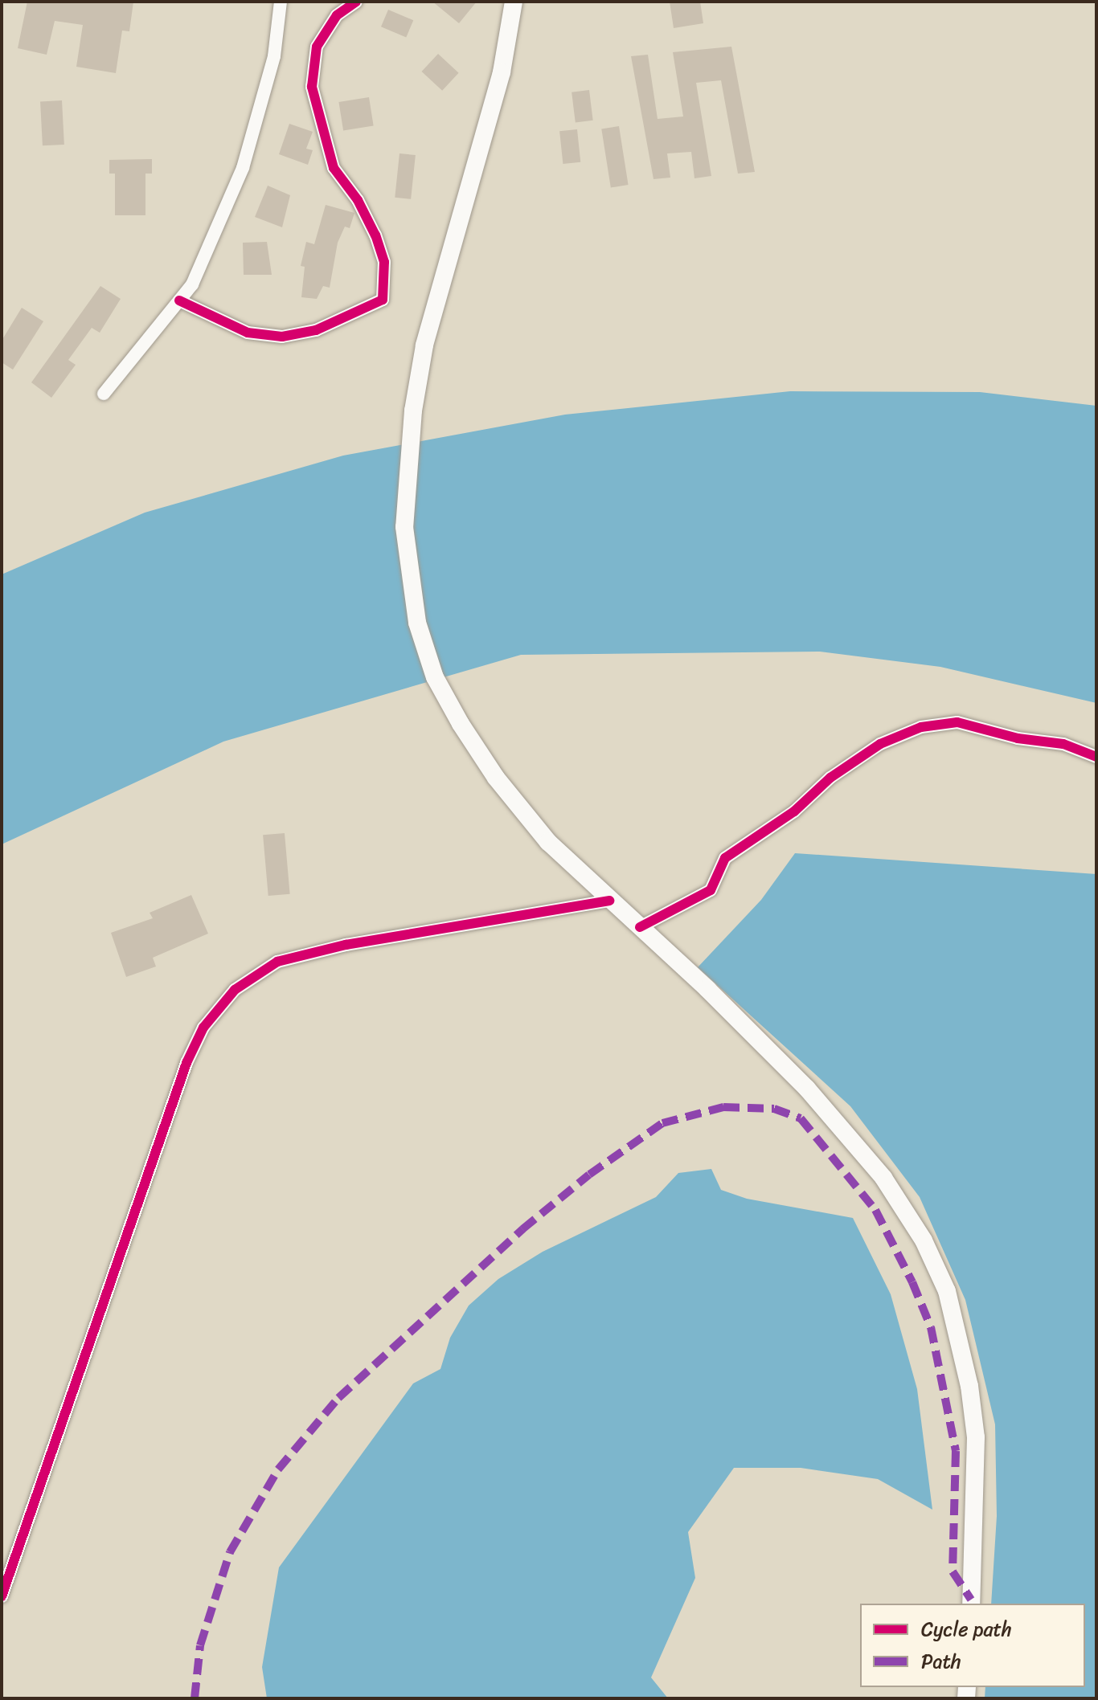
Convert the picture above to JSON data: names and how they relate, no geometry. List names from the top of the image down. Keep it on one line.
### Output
{"legend":["Cycle path","Path"]}
